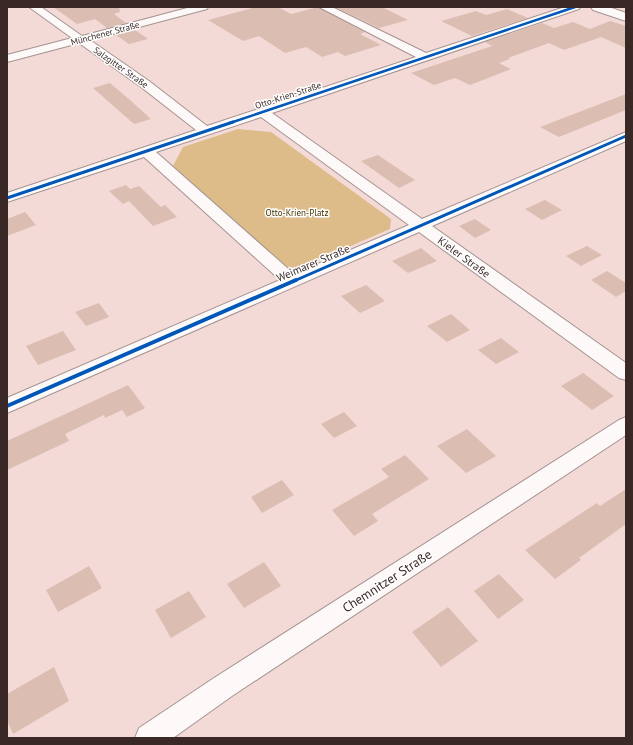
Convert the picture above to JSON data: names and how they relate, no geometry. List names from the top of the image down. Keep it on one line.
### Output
{"streets":{"street":["Münchener Straße","Salzgitter Straße","Otto-Krien-Straße","Kieler Straße","Weimarer Straße","Chemnitzer Straße"]},"crossings":[["Münchener Straße","Salzgitter Straße"],["Salzgitter Straße","Otto-Krien-Straße"],["Otto-Krien-Straße","Kieler Straße"],["Kieler Straße","Weimarer Straße"]],"parks":["Otto-Krien-Platz"]}
